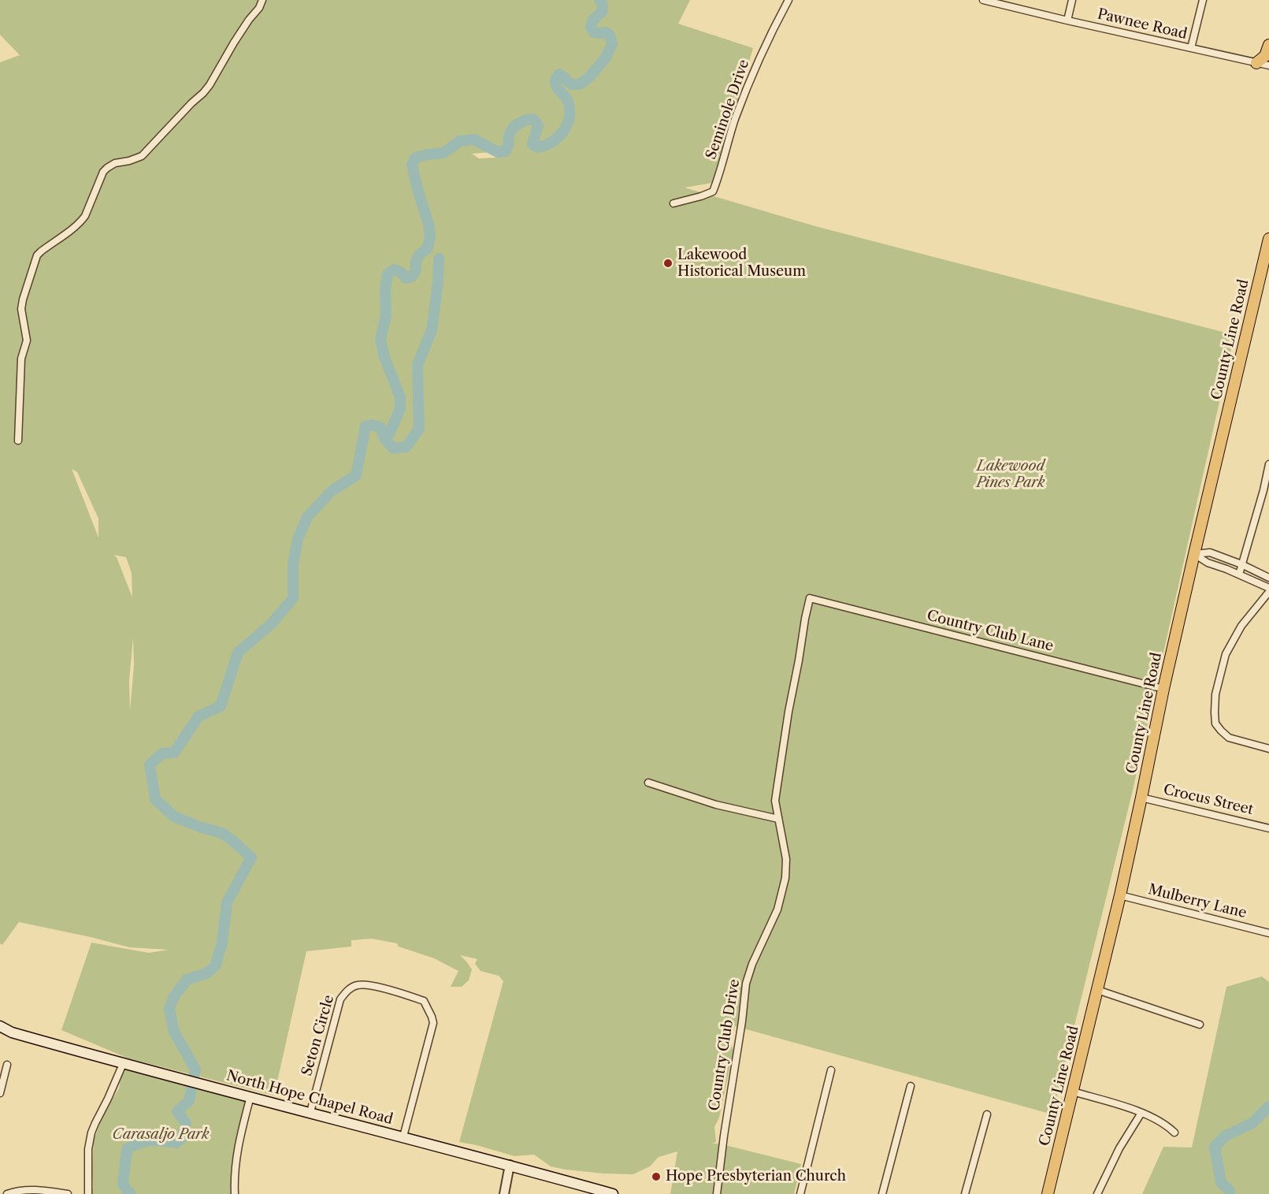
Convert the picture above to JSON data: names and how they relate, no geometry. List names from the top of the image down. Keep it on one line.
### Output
{"streets":{"main road":["County Line Road","North Hope Chapel Road"],"street":["Pawnee Road","Seminole Drive","Country Club Lane","Crocus Street","Mulberry Lane","Seton Circle","Country Club Drive"]},"crossings":[["County Line Road","Country Club Lane"],["County Line Road","Crocus Street"],["County Line Road","Mulberry Lane"],["Country Club Lane","Country Club Drive"],["Seton Circle","North Hope Chapel Road"]],"parks":["Lakewood Pines Park","Carasaljo Park"],"places":["Lakewood Historical Museum","Hope Presbyterian Church"]}
